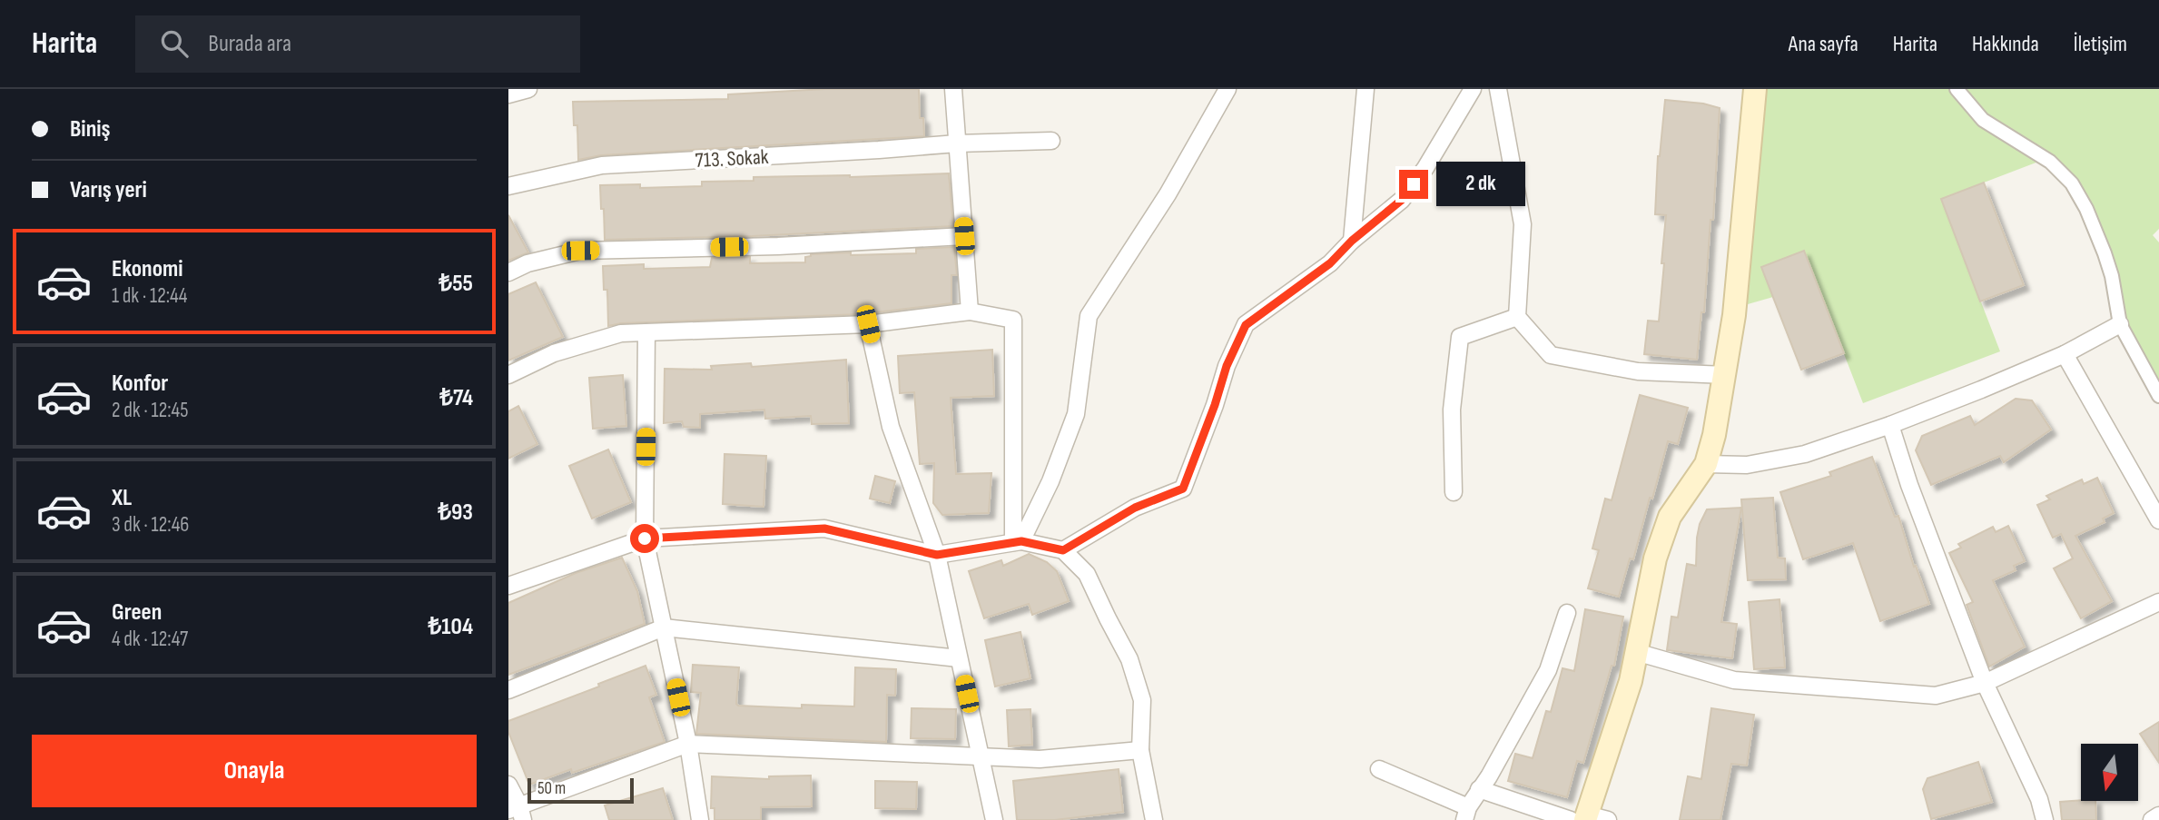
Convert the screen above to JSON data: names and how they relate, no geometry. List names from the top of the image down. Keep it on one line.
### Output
{"streets":{"street":["713. Sokak"]},"scale_bar":"50 m","north":"bottom","page":{"header":"Harita","search":"Burada ara","nav":["Ana sayfa","Harita","Hakkında","İletişim"],"banner":["Biniş","Varış yeri"],"bubble":"2 dk","list":[{"name":"Ekonomi","note":"1 dk · 12:44","value":"₺55"},{"name":"Konfor","note":"2 dk · 12:45","value":"₺74"},{"name":"XL","note":"3 dk · 12:46","value":"₺93"},{"name":"Green","note":"4 dk · 12:47","value":"₺104"}],"buttons":"Onayla","scale":"50 m"}}
